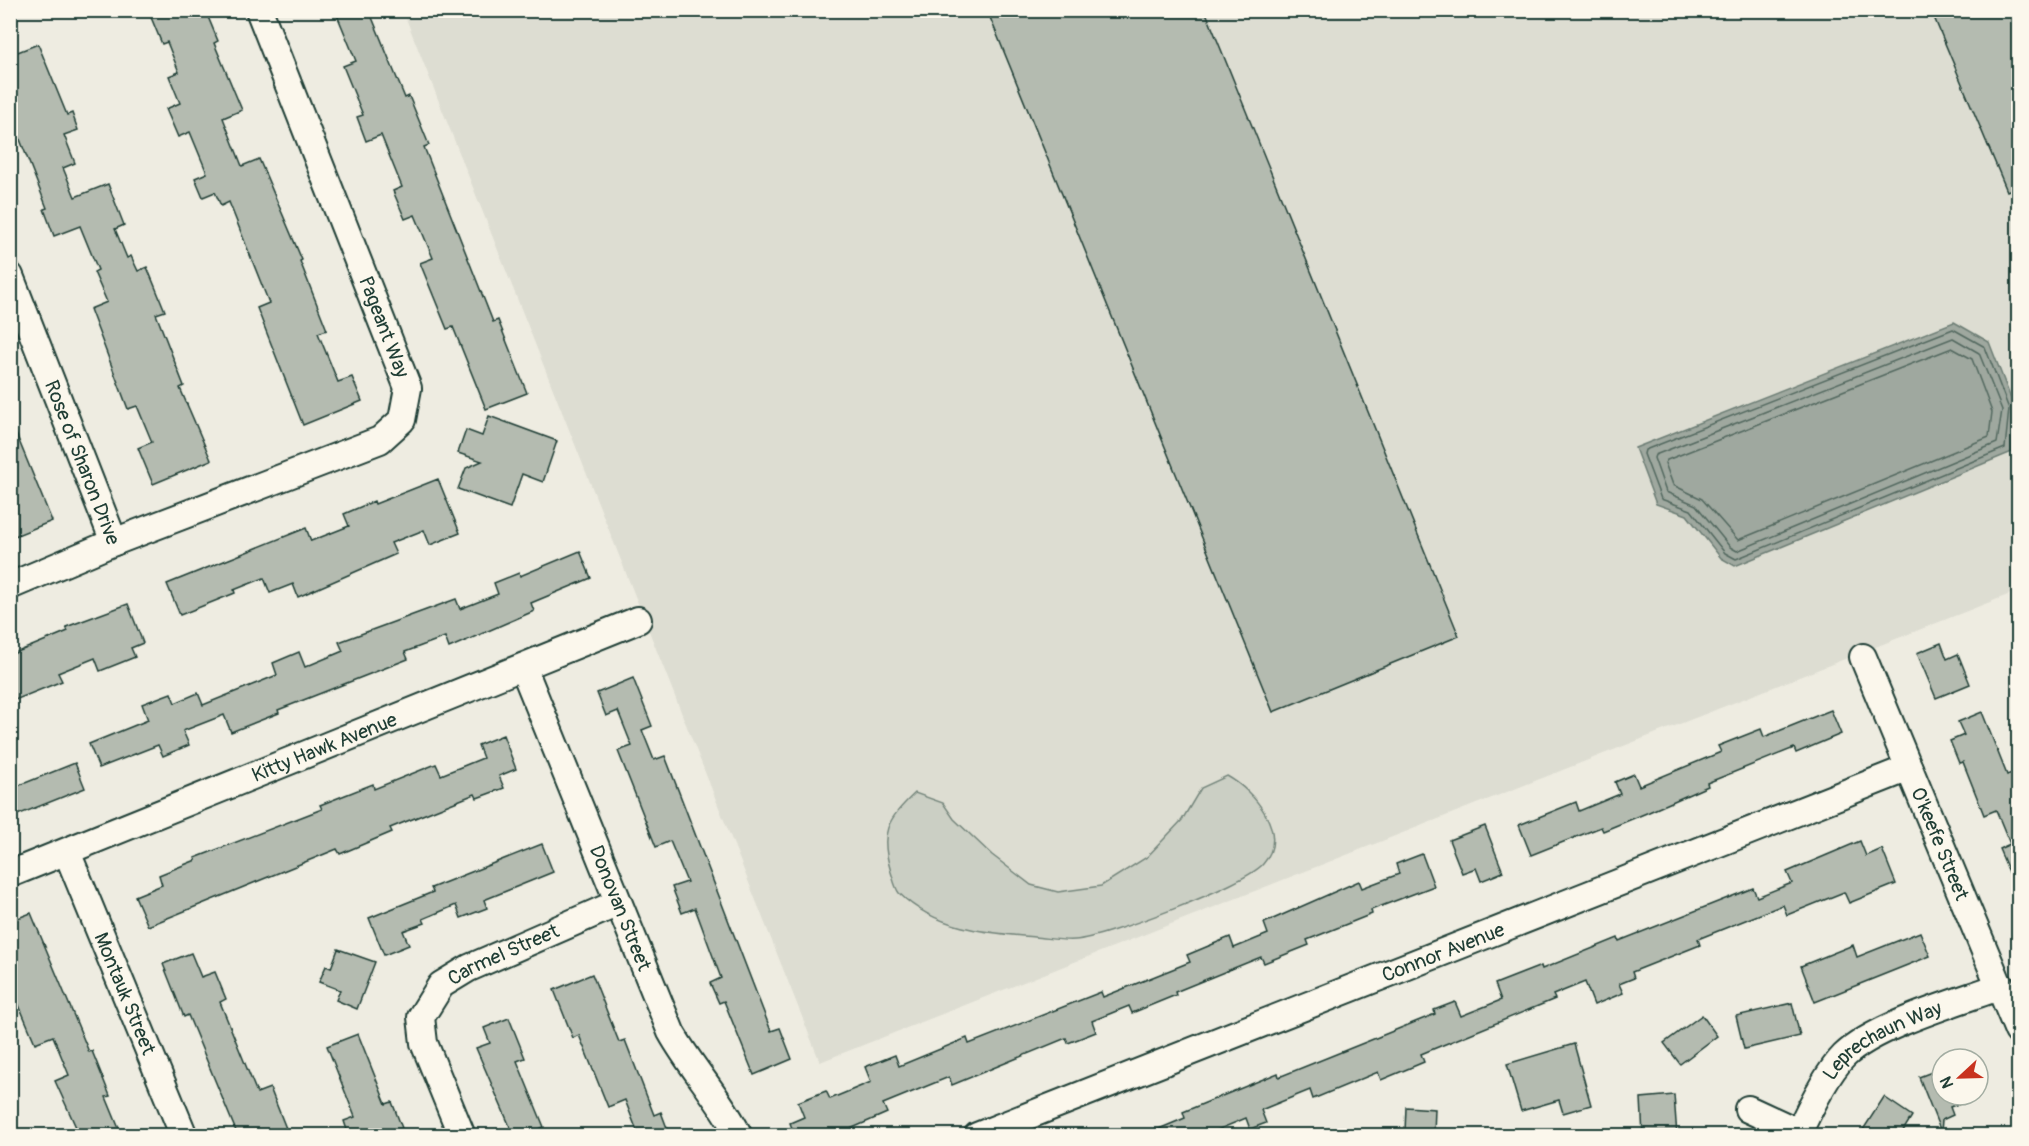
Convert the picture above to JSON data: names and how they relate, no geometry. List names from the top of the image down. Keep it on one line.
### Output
{"streets":{"street":["Pageant Way","Rose of Sharon Drive","Kitty Hawk Avenue","O'keefe Street","Donovan Street","Connor Avenue","Carmel Street","Montauk Street","Leprechaun Way"]},"crossings":[["Pageant Way","Rose of Sharon Drive"],["Kitty Hawk Avenue","Donovan Street"],["Kitty Hawk Avenue","Montauk Street"],["O'keefe Street","Connor Avenue"],["O'keefe Street","Leprechaun Way"],["Donovan Street","Carmel Street"]],"north":"left"}
